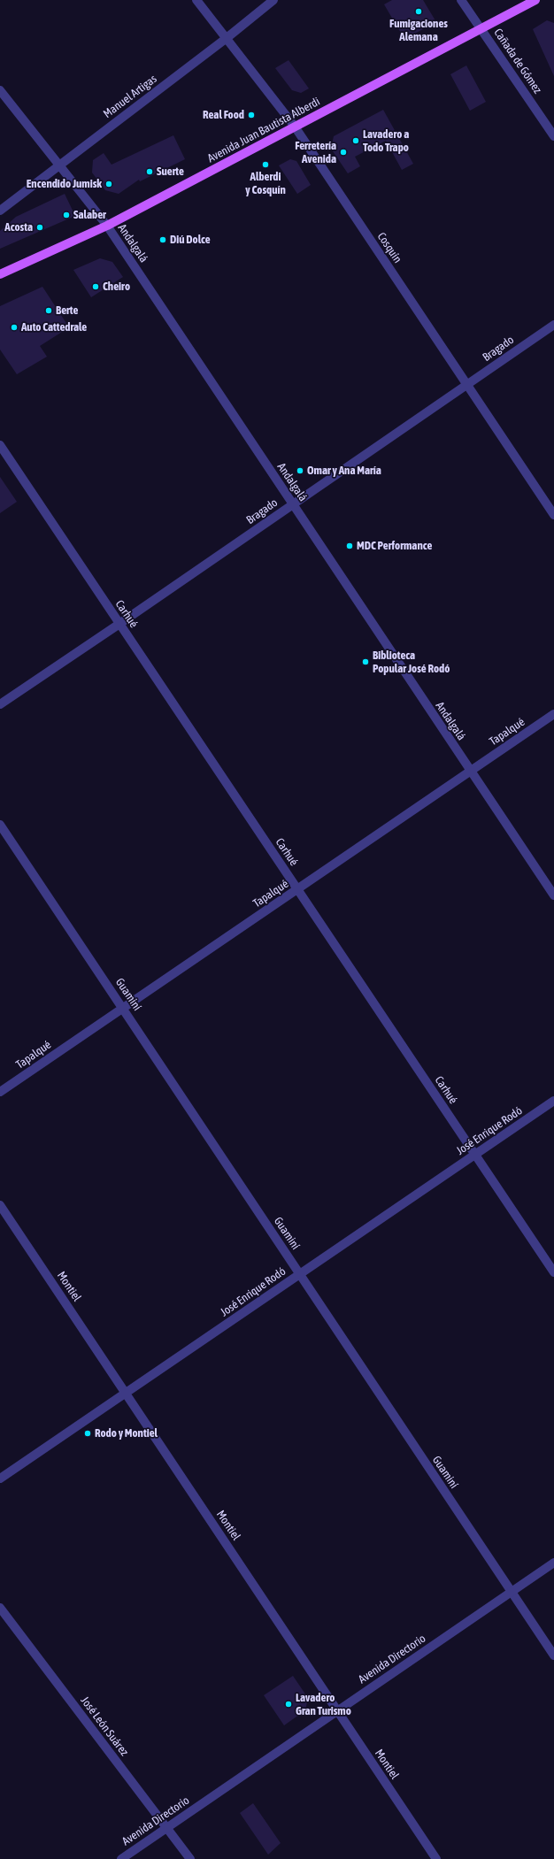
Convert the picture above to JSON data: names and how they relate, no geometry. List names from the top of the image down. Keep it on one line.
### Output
{"streets":{"main road":["Avenida Juan Bautista Alberdi"],"street":["Cañada de Gómez","Manuel Artigas","Andalgalá","Cosquín","Bragado","Carhué","Tapalqué","Guaminí","José Enrique Rodó","Montiel","Avenida Directorio","José León Suárez"]},"crossings":[["Cañada de Gómez","Avenida Juan Bautista Alberdi"],["Manuel Artigas","Andalgalá"],["Manuel Artigas","Cosquín"],["Avenida Juan Bautista Alberdi","Andalgalá"],["Avenida Juan Bautista Alberdi","Cosquín"],["Andalgalá","Bragado"],["Andalgalá","Tapalqué"],["Cosquín","Bragado"],["Bragado","Carhué"],["Carhué","Tapalqué"],["Carhué","José Enrique Rodó"],["Tapalqué","Guaminí"],["Guaminí","José Enrique Rodó"],["Guaminí","Avenida Directorio"],["José Enrique Rodó","Montiel"],["Montiel","Avenida Directorio"],["Avenida Directorio","José León Suárez"]],"places":["Fumigaciones Alemana","Real Food","Lavadero a Todo Trapo","Ferretería Avenida","Alberdi y Cosquín","Suerte","Encendido Jumisk","Salaber","Acosta","Diú Dolce","Cheiro","Berte","Auto Cattedrale","Omar y Ana María","MDC Performance","Biblioteca Popular José Rodó","Rodo y Montiel","Lavadero Gran Turismo"]}
